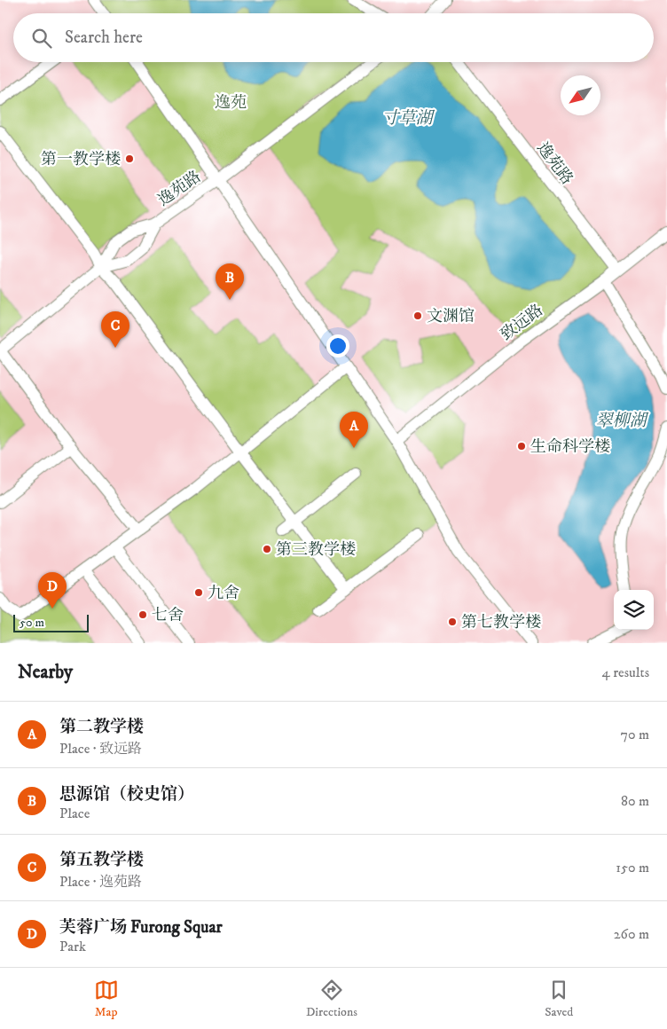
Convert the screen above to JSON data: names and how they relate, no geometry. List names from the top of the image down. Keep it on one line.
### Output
{"streets":{"street":["逸苑路","致远路"]},"crossings":[["逸苑路","致远路"]],"water":["寸草湖","翠柳湖"],"parks":["逸苑"],"places":["第一教学楼","文渊馆","生命科学楼","第三教学楼","九舍","七舍","第七教学楼"],"scale_bar":"50 m","north":"bottom left","page":{"search":"Search here","pins":["B","C","A","D"],"scale":"50 m","heading":["Nearby","4 results"],"list":[{"mark":"A","name":"第二教学楼","note":"Place · 致远路","value":"70 m"},{"mark":"B","name":"思源馆（校史馆）","note":"Place","value":"80 m"},{"mark":"C","name":"第五教学楼","note":"Place · 逸苑路","value":"150 m"},{"mark":"D","name":"芙蓉广场 Furong Squar","note":"Park","value":"260 m"}],"nav":["Map","Directions","Saved"]}}
